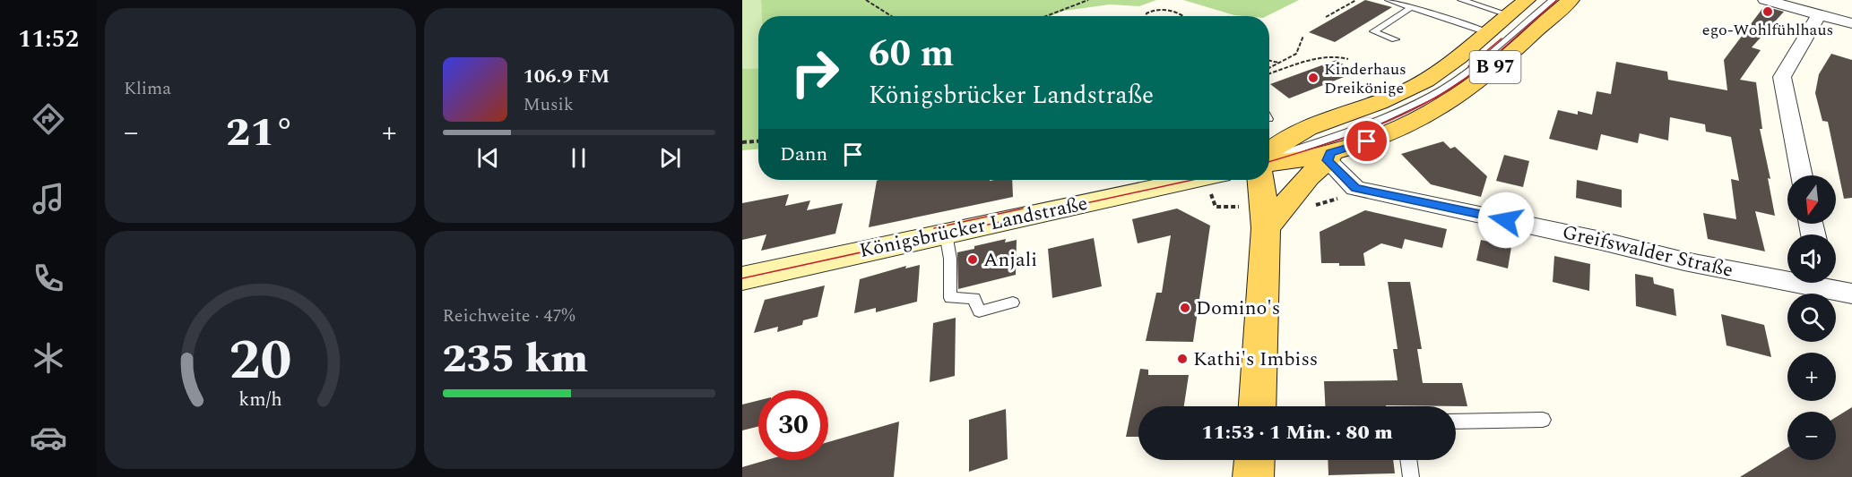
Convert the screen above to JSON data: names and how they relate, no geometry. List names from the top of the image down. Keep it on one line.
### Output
{"streets":{"main road":["B 97","Königsbrücker Landstraße"],"street":["Greifswalder Straße"]},"crossings":[["B 97","Greifswalder Straße"]],"places":["ego-Wohlfühlhaus","Kinderhaus Dreikönige","Anjali","Domino's","Kathi's Imbiss"],"north":"bottom","page":{"tabs":"11:52","tile":["Klima",["Reichweite · 47%","235 km"]],"turn":["60 m","Königsbrücker Landstraße"],"song":["106.9 FM","Musik"],"heat":["−","21°","+"],"then":"Dann","map_buttons":["+","−"],"limit":"30","trip":"11:53 · 1 Min. · 80 m","gauge":["20","km/h"]}}
